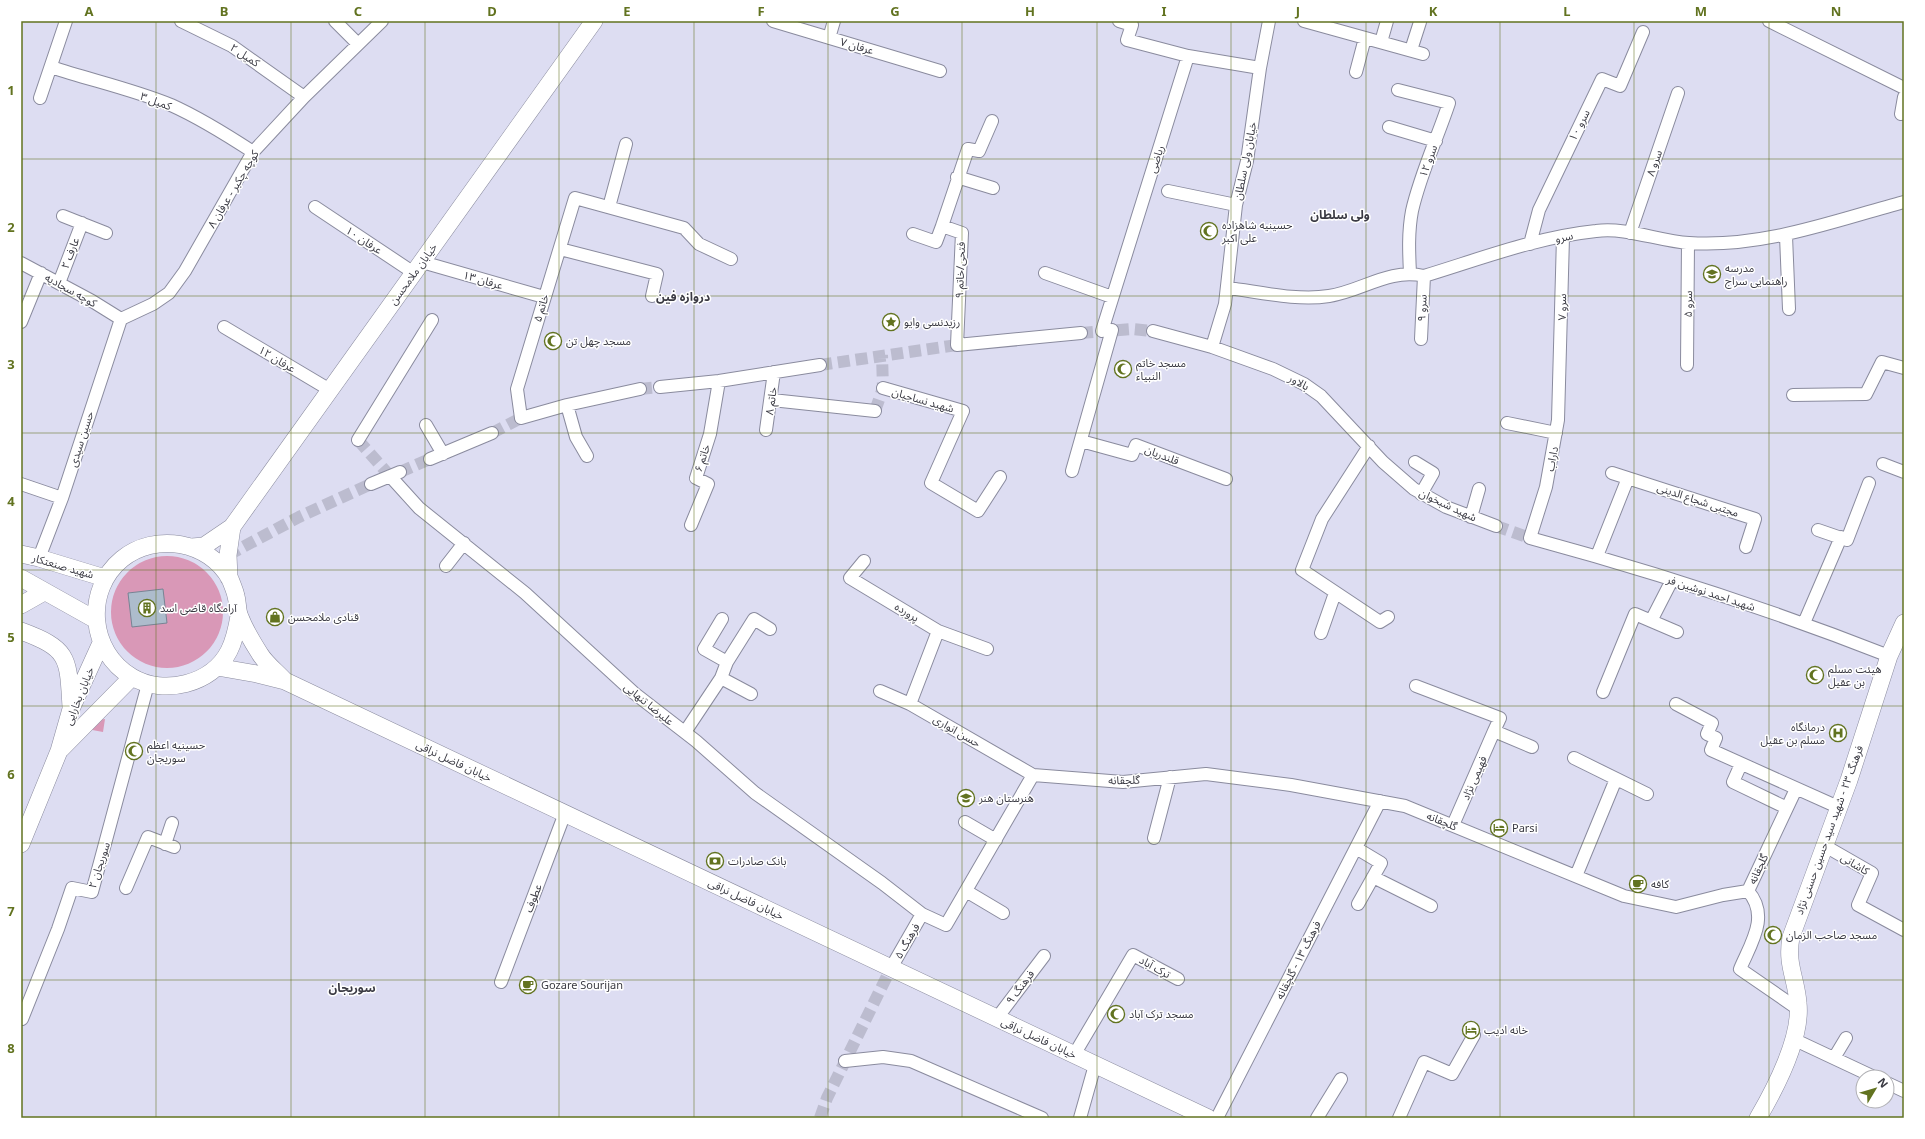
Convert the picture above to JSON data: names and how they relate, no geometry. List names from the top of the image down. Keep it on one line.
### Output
{"streets":{"main road":["خیابان ملامحسن","شهید صنعتکار","خیابان بخارایی","خیابان فاضل نراقی","فرهنگ ۲۳ - شهید سید حسین حسنی نژاد"],"street":["عرفان ۷","کمیل ۲","کمیل ۳","سرو ۱۰","ریاضی","خیابان ولی سلطان","سرو ۱۲","سرو ۸","کوچه چکبر - عرفان ۸","سرو","عرفان ۱۰","عارف ۲","فتحی/خاتم ۹","عرفان ۱۳","کوچه سجادیه","سرو ۵","سرو ۷","خاتم ۵","سرو ۹","عرفان ۱۲","بالاور","شهید نساجیان","خاتم ۸","حسین سیدی","قلندریان","خاتم ۶","داراب","مجتبی شجاع الدینی","شهید شبخوان","شهید احمد نوشین فر","پرورده","علیرضا تنهایی","حسن انواری","فهیمی نژاد","گلچقانه","کاشانی","سوریجان ۲","عطوف","فرهنگ ۵","فرهنگ ۱۳ - گلچقانه","ترک آباد","فرهنگ ۹"]},"crossings":[["کمیل ۲","کوچه چکبر - عرفان ۸"],["کمیل ۳","کوچه چکبر - عرفان ۸"],["سرو ۱۰","سرو"],["ریاضی","قلندریان"],["خیابان ولی سلطان","سرو"],["خیابان ولی سلطان","بالاور"],["سرو ۱۲","سرو"],["سرو ۸","سرو"],["کوچه چکبر - عرفان ۸","کوچه سجادیه"],["کوچه چکبر - عرفان ۸","حسین سیدی"],["سرو","سرو ۵"],["سرو","سرو ۷"],["سرو","سرو ۹"],["عرفان ۱۰","خیابان ملامحسن"],["عرفان ۱۰","عرفان ۱۳"],["عارف ۲","کوچه سجادیه"],["خیابان ملامحسن","عرفان ۱۳"],["خیابان ملامحسن","عرفان ۱۲"],["عرفان ۱۳","خاتم ۵"],["کوچه سجادیه","حسین سیدی"],["سرو ۷","داراب"],["بالاور","شهید شبخوان"],["حسین سیدی","شهید صنعتکار"],["داراب","شهید احمد نوشین فر"],["شهید احمد نوشین فر","فرهنگ ۲۳ - شهید سید حسین حسنی نژاد"],["علیرضا تنهایی","فرهنگ ۵"],["حسن انواری","گلچقانه"],["خیابان فاضل نراقی","عطوف"],["خیابان فاضل نراقی","فرهنگ ۵"],["خیابان فاضل نراقی","فرهنگ ۱۳ - گلچقانه"],["خیابان فاضل نراقی","ترک آباد"],["خیابان فاضل نراقی","فرهنگ ۹"],["فهیمی نژاد","گلچقانه"],["گلچقانه","فرهنگ ۱۳ - گلچقانه"],["فرهنگ ۲۳ - شهید سید حسین حسنی نژاد","کاشانی"]],"districts":["ولی سلطان","دروازه فین","سوریجان"],"places":{"mosque":["حسینیه شاهزاده علی اکبر","مسجد چهل تن","مسجد خاتم النبیاء","هیئت مسلم بن عقیل","حسینیه اعظم سوریجان","مسجد صاحب الزمان","مسجد ترک آباد"],"school or university":["مدرسه راهنمایی سراج","هنرستان هنر"],"place":["رزیدنسی وایو"],"building":["آرامگاه قاضی اسد"],"shop":["قنادی ملامحسن"],"hospital":["درمانگاه مسلم بن عقیل"],"hotel":["Parsi","خانه ادیب"],"bank":["بانک صادرات"],"cafe":["کافه","Gozare Sourijan"]},"north":"top right","grid":{"columns":["A","B","C","D","E","F","G","H","I","J","K","L","M","N"],"rows":["1","2","3","4","5","6","7","8"]}}
